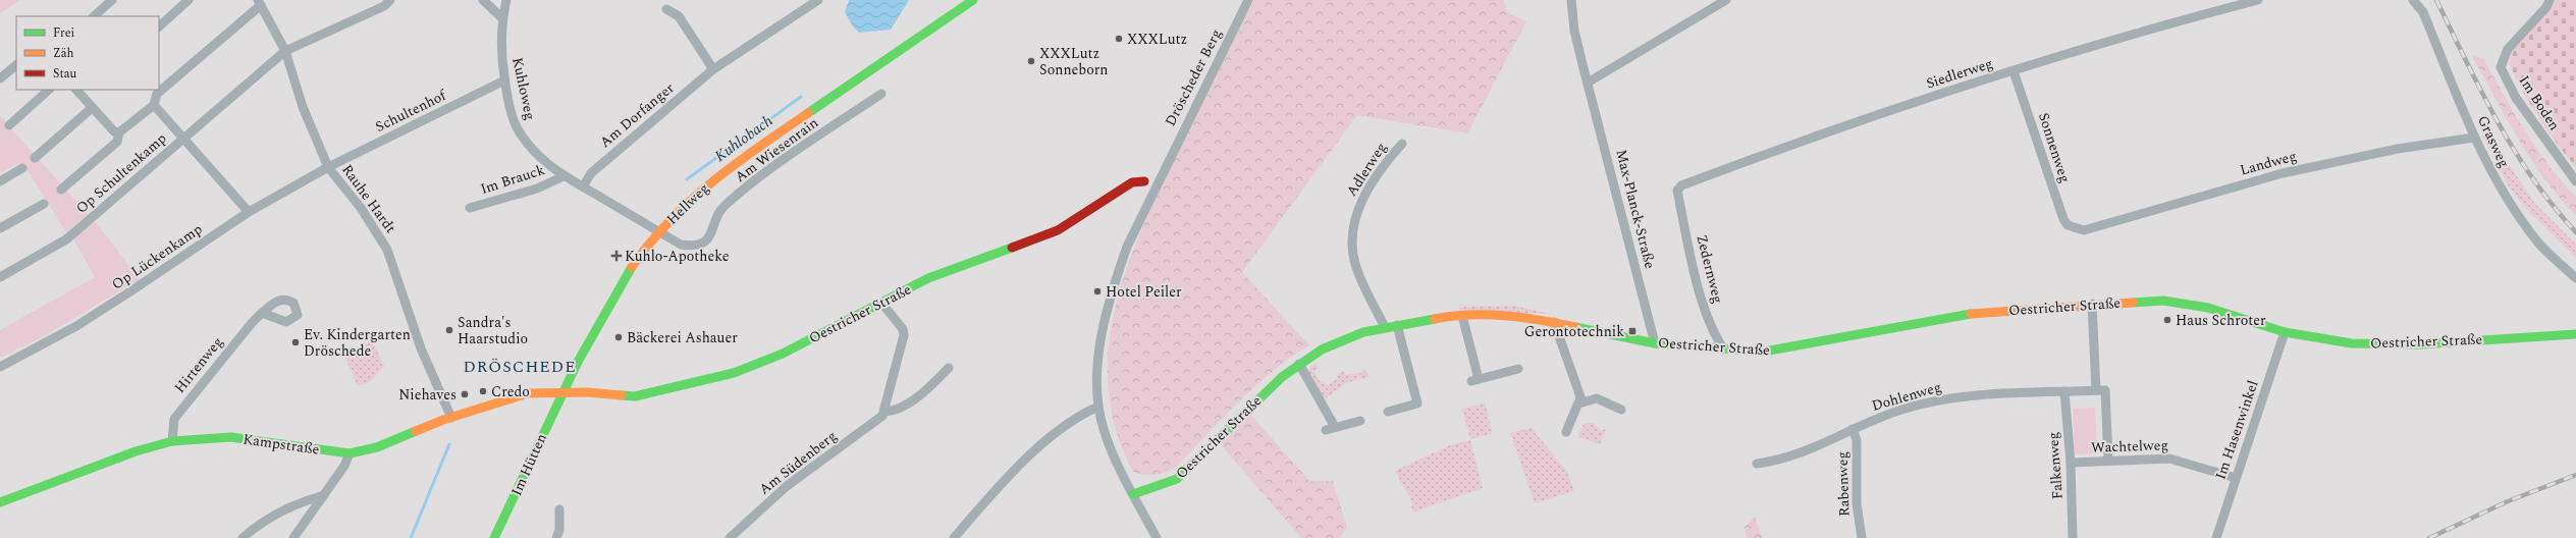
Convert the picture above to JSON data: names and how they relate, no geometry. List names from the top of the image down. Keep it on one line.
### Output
{"streets":{"street":["Siedlerweg","Dröscheder Berg","Kuhloweg","Im Boden","Schultenhof","Am Dorfanger","Grasweg","Sonnenweg","Am Wiesenrain","Landweg","Adlerweg","Op Schultenkamp","Im Brauck","Rauhe Hardt","Hellweg","Max-Planck-Straße","Op Lückenkamp","Zedernweg","Oestricher Straße","Hirtenweg","Dohlenweg","Im Hasenwinkel","Kampstraße","Wachtelweg","Am Südenberg","Im Hütten","Falkenweg","Rabenweg"]},"crossings":[["Siedlerweg","Sonnenweg"],["Siedlerweg","Zedernweg"],["Kuhloweg","Schultenhof"],["Kuhloweg","Am Dorfanger"],["Kuhloweg","Am Wiesenrain"],["Kuhloweg","Im Brauck"],["Kuhloweg","Hellweg"],["Schultenhof","Rauhe Hardt"],["Schultenhof","Op Lückenkamp"],["Grasweg","Landweg"],["Sonnenweg","Landweg"],["Am Wiesenrain","Hellweg"],["Adlerweg","Oestricher Straße"],["Op Schultenkamp","Rauhe Hardt"],["Op Schultenkamp","Op Lückenkamp"],["Rauhe Hardt","Op Lückenkamp"],["Rauhe Hardt","Kampstraße"],["Hellweg","Oestricher Straße"],["Hellweg","Kampstraße"],["Hellweg","Im Hütten"],["Max-Planck-Straße","Oestricher Straße"],["Zedernweg","Oestricher Straße"],["Oestricher Straße","Im Hasenwinkel"],["Oestricher Straße","Kampstraße"],["Oestricher Straße","Im Hütten"],["Hirtenweg","Kampstraße"],["Dohlenweg","Falkenweg"],["Dohlenweg","Rabenweg"],["Im Hasenwinkel","Wachtelweg"],["Kampstraße","Im Hütten"],["Wachtelweg","Falkenweg"]],"districts":["DRÖSCHEDE"],"water":["Kuhlobach"],"places":{"other":["XXXLutz","XXXLutz Sonneborn","Hotel Peiler","Haus Schroter","Sandra's Haarstudio","Bäckerei Ashauer","Ev. Kindergarten Dröschede","Credo","Niehaves"],"health":["Kuhlo-Apotheke"],"transit":["Gerontotechnik"]},"legend":["Frei","Zäh","Stau"]}
